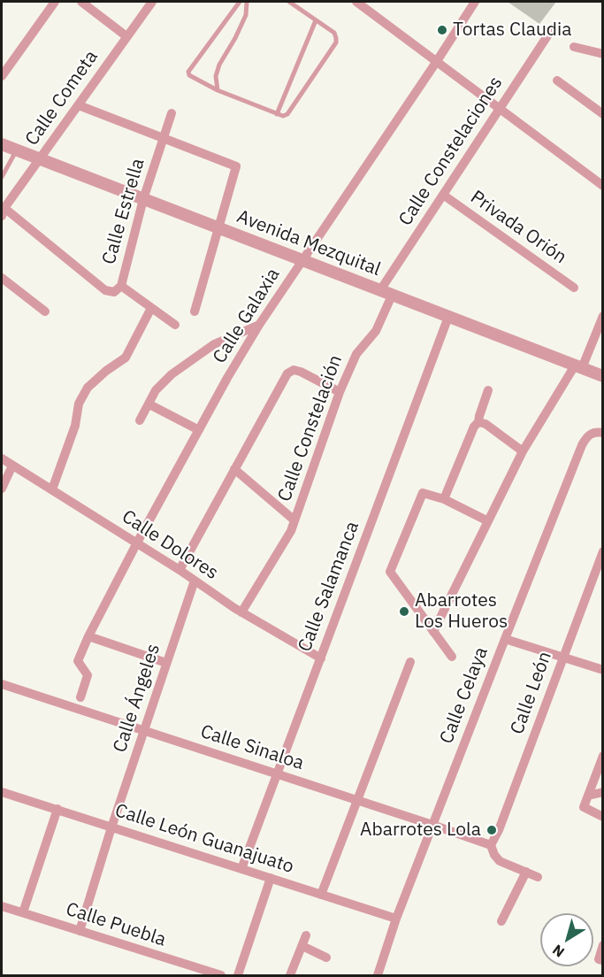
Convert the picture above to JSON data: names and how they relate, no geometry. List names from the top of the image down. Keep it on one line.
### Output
{"streets":{"street":["Calle Cometa","Calle Constelaciones","Calle Estrella","Privada Orión","Avenida Mezquital","Calle Galaxia","Calle Constelación","Calle Dolores","Calle Salamanca","Calle León","Calle Celaya","Calle Ángeles","Calle Sinaloa","Calle León Guanajuato","Calle Puebla"]},"crossings":[["Calle Cometa","Avenida Mezquital"],["Calle Constelaciones","Privada Orión"],["Calle Constelaciones","Avenida Mezquital"],["Calle Estrella","Avenida Mezquital"],["Avenida Mezquital","Calle Galaxia"],["Avenida Mezquital","Calle Constelación"],["Avenida Mezquital","Calle Salamanca"],["Calle Galaxia","Calle Dolores"],["Calle Constelación","Calle Dolores"],["Calle Dolores","Calle Salamanca"],["Calle Dolores","Calle Ángeles"],["Calle Salamanca","Calle Sinaloa"],["Calle Salamanca","Calle León Guanajuato"],["Calle León","Calle Sinaloa"],["Calle Celaya","Calle Sinaloa"],["Calle Celaya","Calle León Guanajuato"],["Calle Ángeles","Calle Sinaloa"],["Calle Ángeles","Calle León Guanajuato"],["Calle Ángeles","Calle Puebla"]],"places":["Tortas Claudia","Abarrotes Los Hueros","Abarrotes Lola"],"north":"bottom left"}
